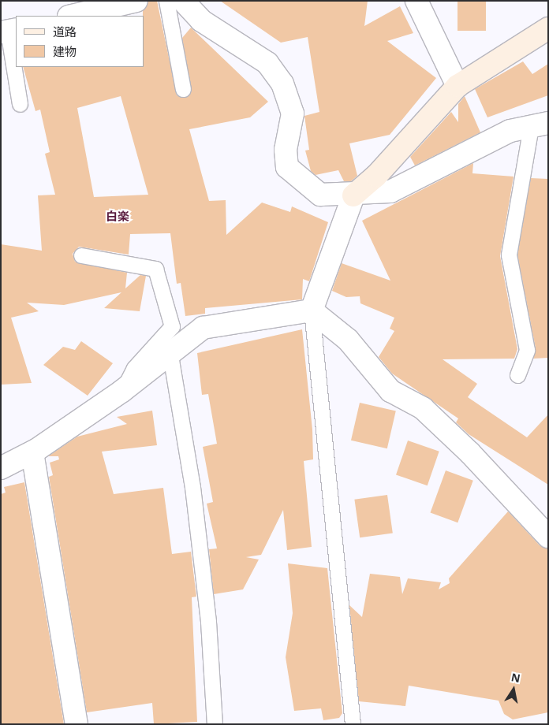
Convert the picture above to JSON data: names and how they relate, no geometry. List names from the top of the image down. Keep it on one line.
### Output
{"districts":["白楽"],"legend":["道路","建物"],"north":"top"}
